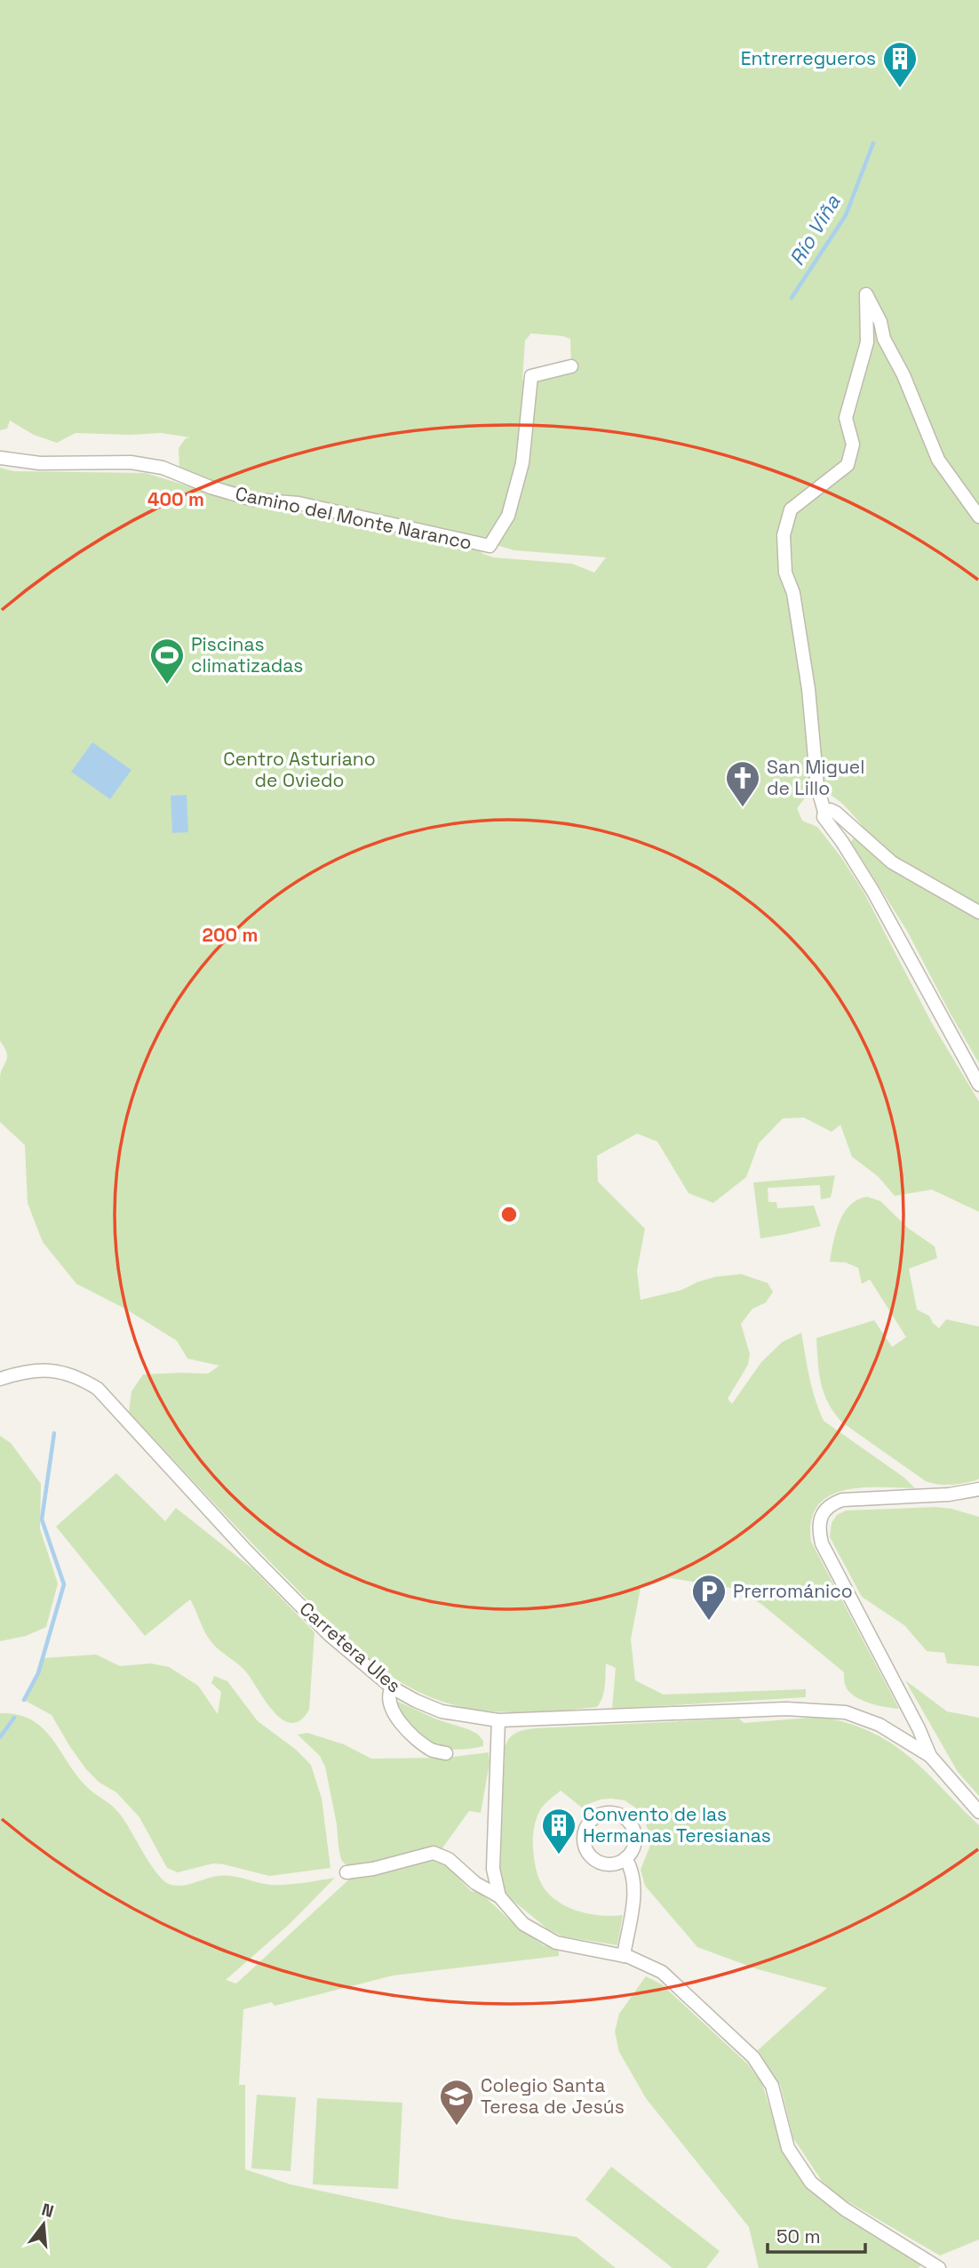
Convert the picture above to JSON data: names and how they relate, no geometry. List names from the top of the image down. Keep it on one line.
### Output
{"streets":{"street":["Camino del Monte Naranco","Carretera Ules"]},"water":["Río Viña"],"parks":["Centro Asturiano de Oviedo"],"places":{"building":["Entrerregueros","Convento de las Hermanas Teresianas"],"sports":["Piscinas climatizadas"],"church":["San Miguel de Lillo"],"parking":["Prerrománico"],"school or university":["Colegio Santa Teresa de Jesús"]},"scale_bar":"50 m","north":"top","rings":["400 m","200 m"]}
